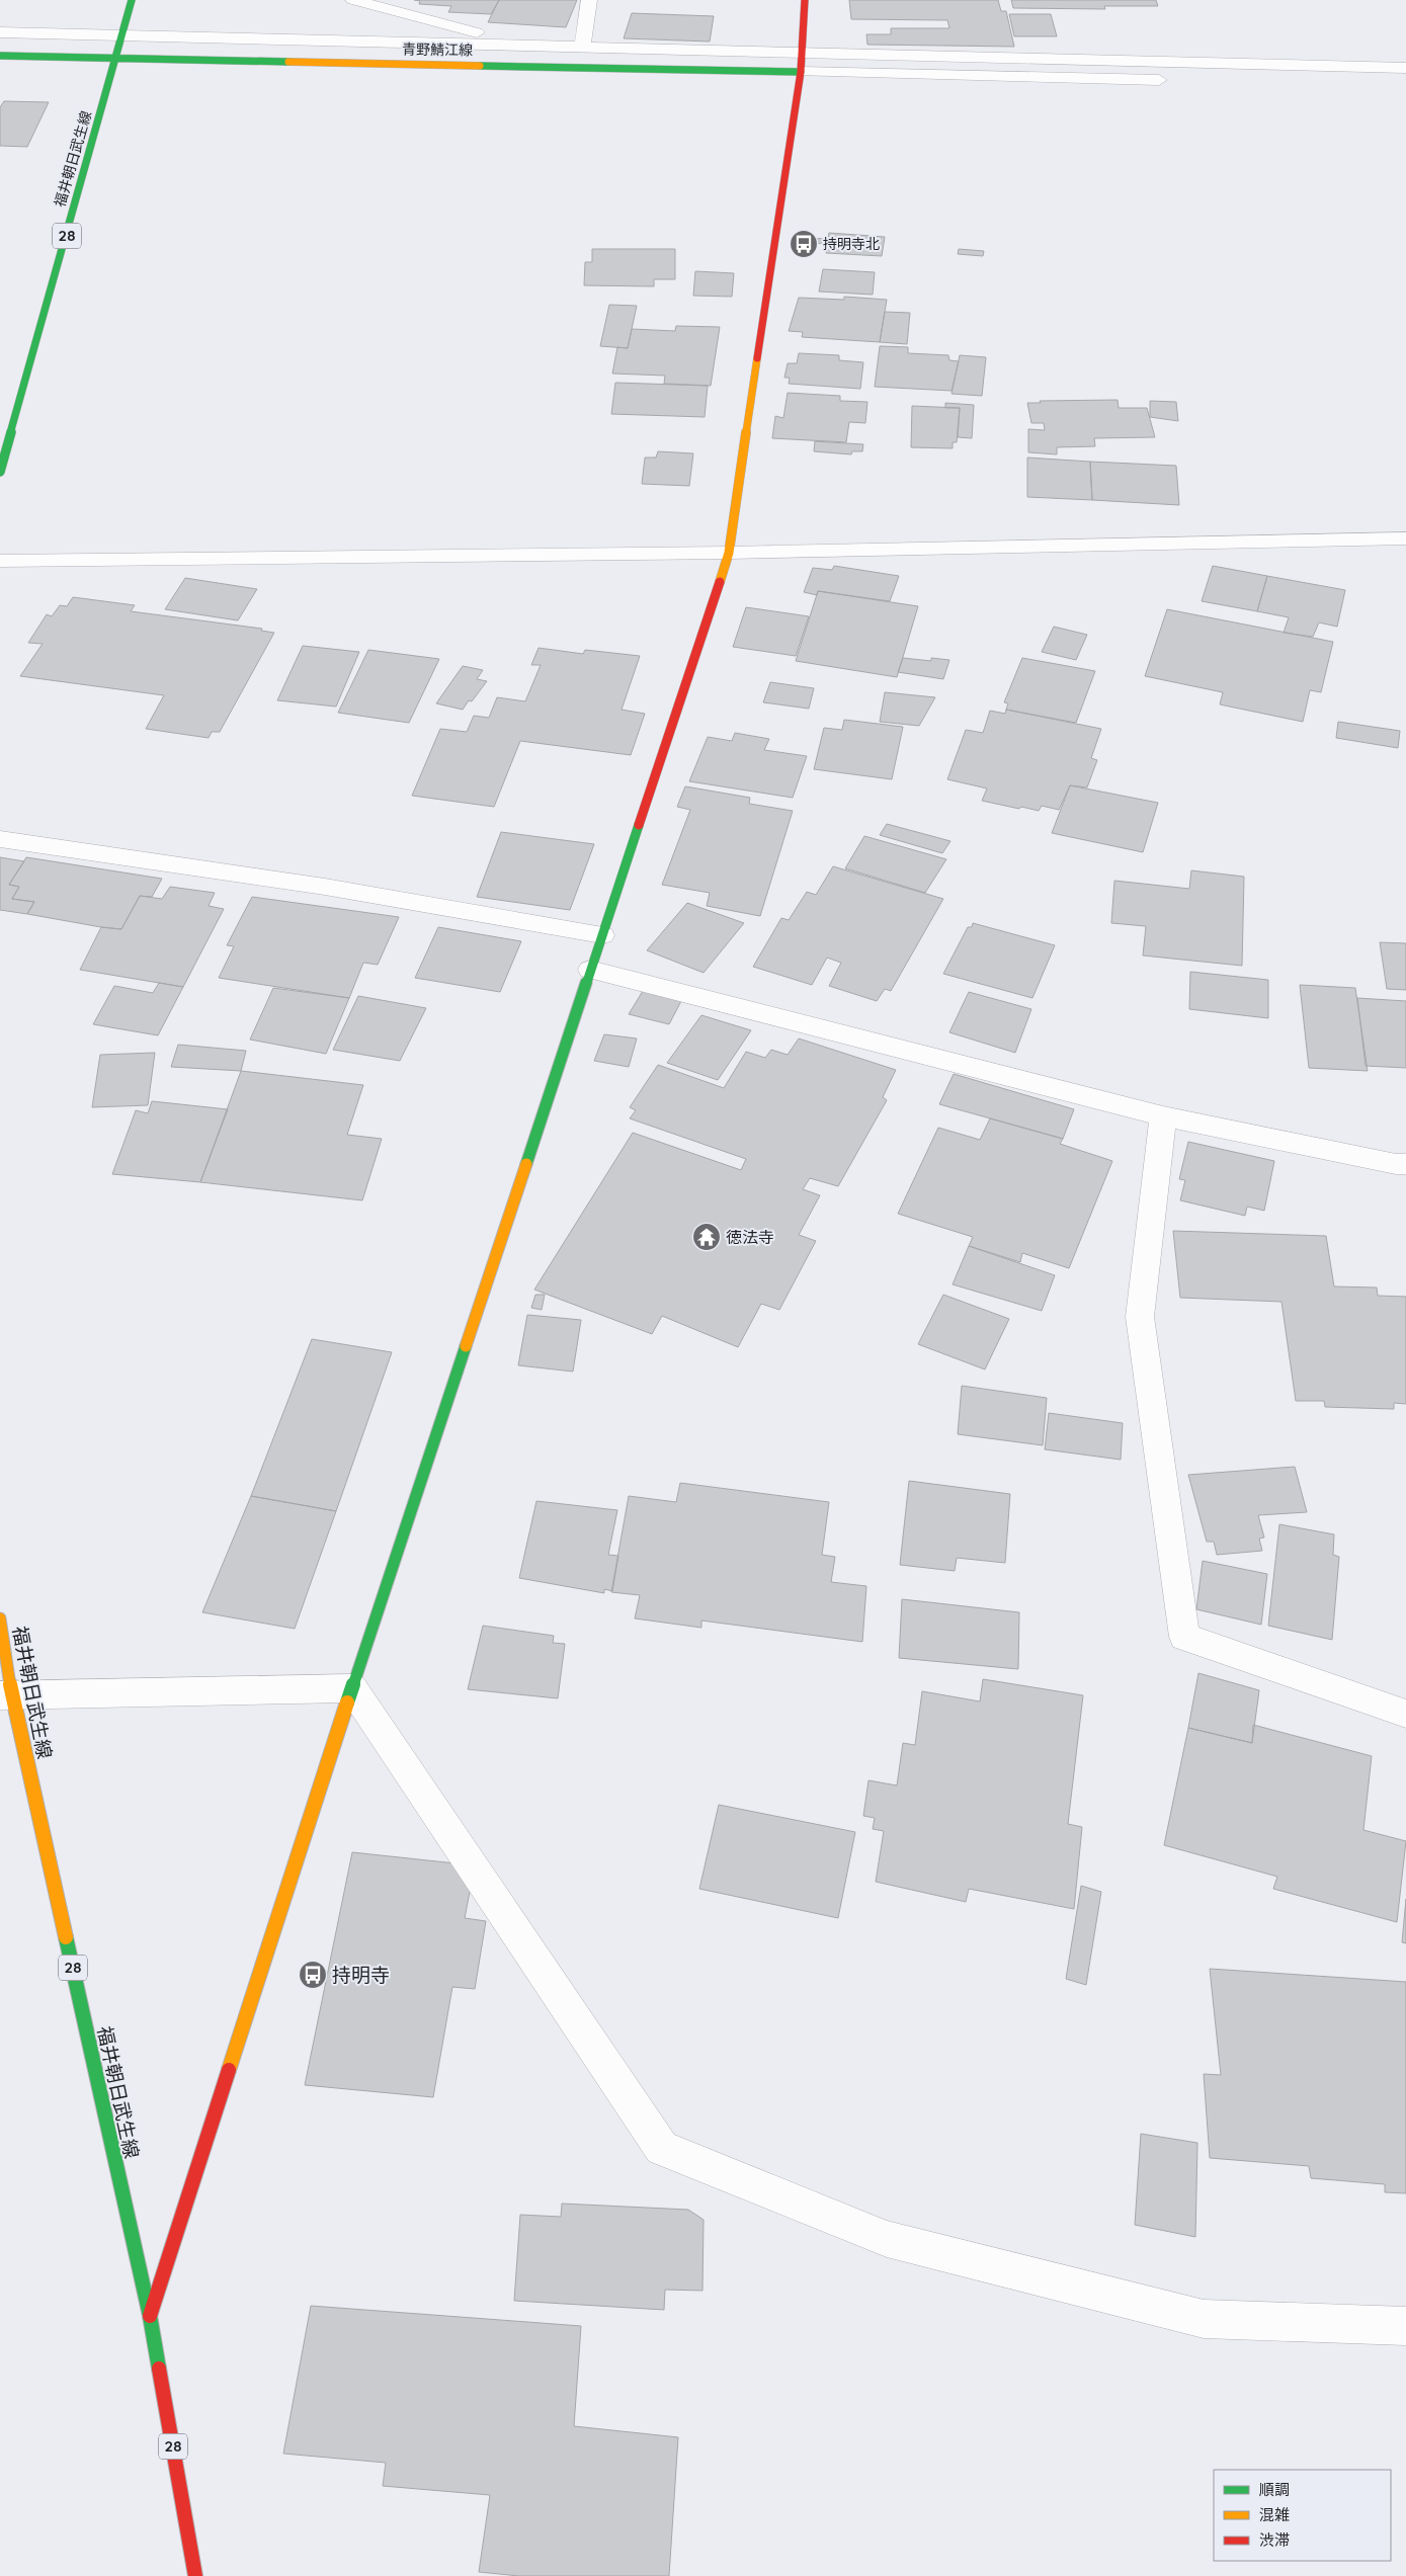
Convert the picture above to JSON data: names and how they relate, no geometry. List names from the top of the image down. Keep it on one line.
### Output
{"streets":{"main road":["青野鯖江線","福井朝日武生線","28"]},"crossings":[["青野鯖江線","福井朝日武生線"]],"places":{"bus stop":["持明寺北","持明寺"],"temple":["徳法寺"]},"legend":["順調","混雑","渋滞"]}
